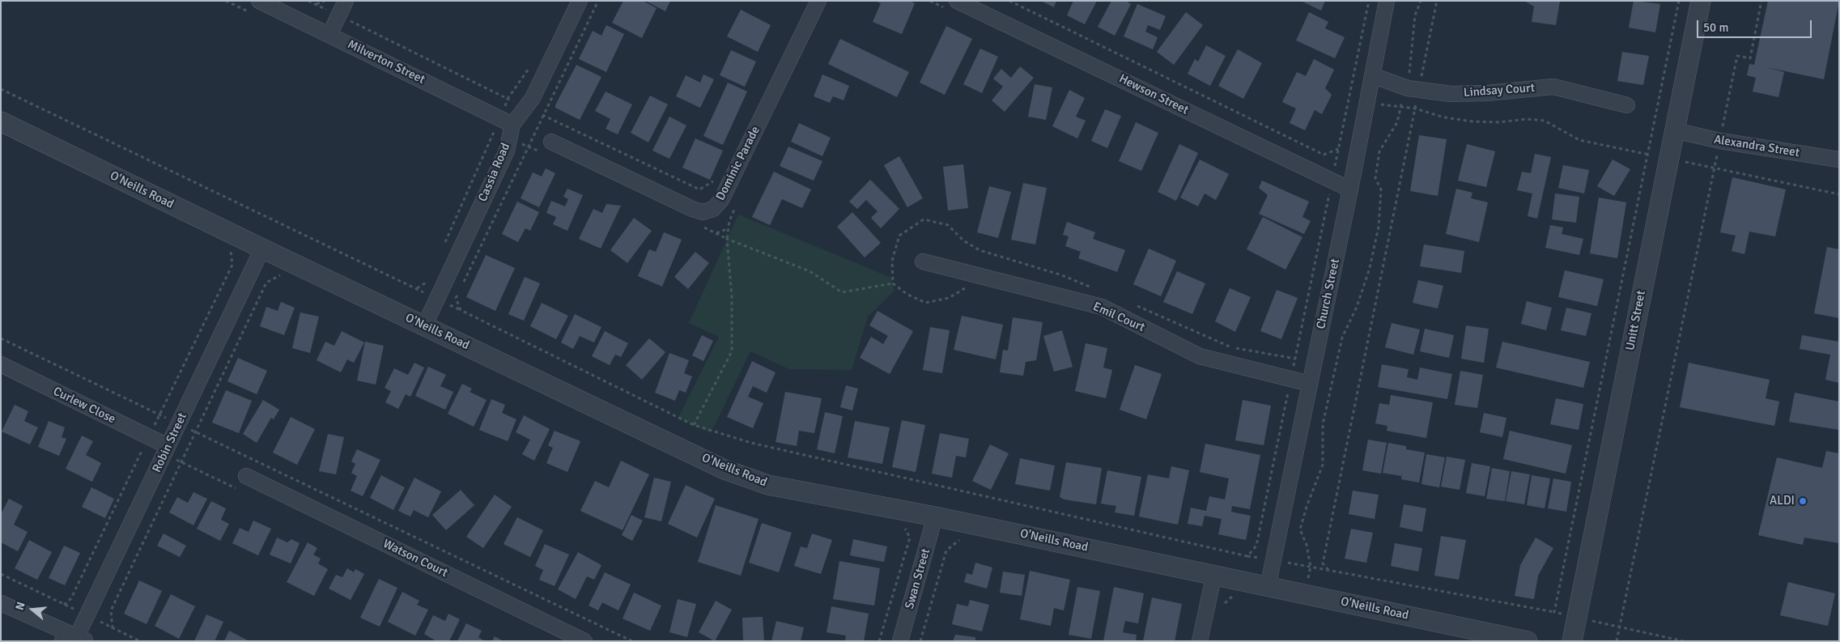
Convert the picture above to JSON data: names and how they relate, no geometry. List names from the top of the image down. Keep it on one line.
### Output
{"streets":{"street":["Milverton Street","Lindsay Court","Hewson Street","Alexandra Street","Dominic Parade","Cassia Road","O'Neills Road","Church Street","Emil Court","Unitt Street","Curlew Close","Robin Street","Watson Court","Swan Street"]},"crossings":[["Milverton Street","Cassia Road"],["Lindsay Court","Church Street"],["Hewson Street","Church Street"],["Alexandra Street","Unitt Street"],["Cassia Road","O'Neills Road"],["O'Neills Road","Church Street"],["O'Neills Road","Robin Street"],["O'Neills Road","Swan Street"],["Church Street","Emil Court"],["Curlew Close","Robin Street"]],"places":["ALDI"],"scale_bar":"50 m","north":"left"}
